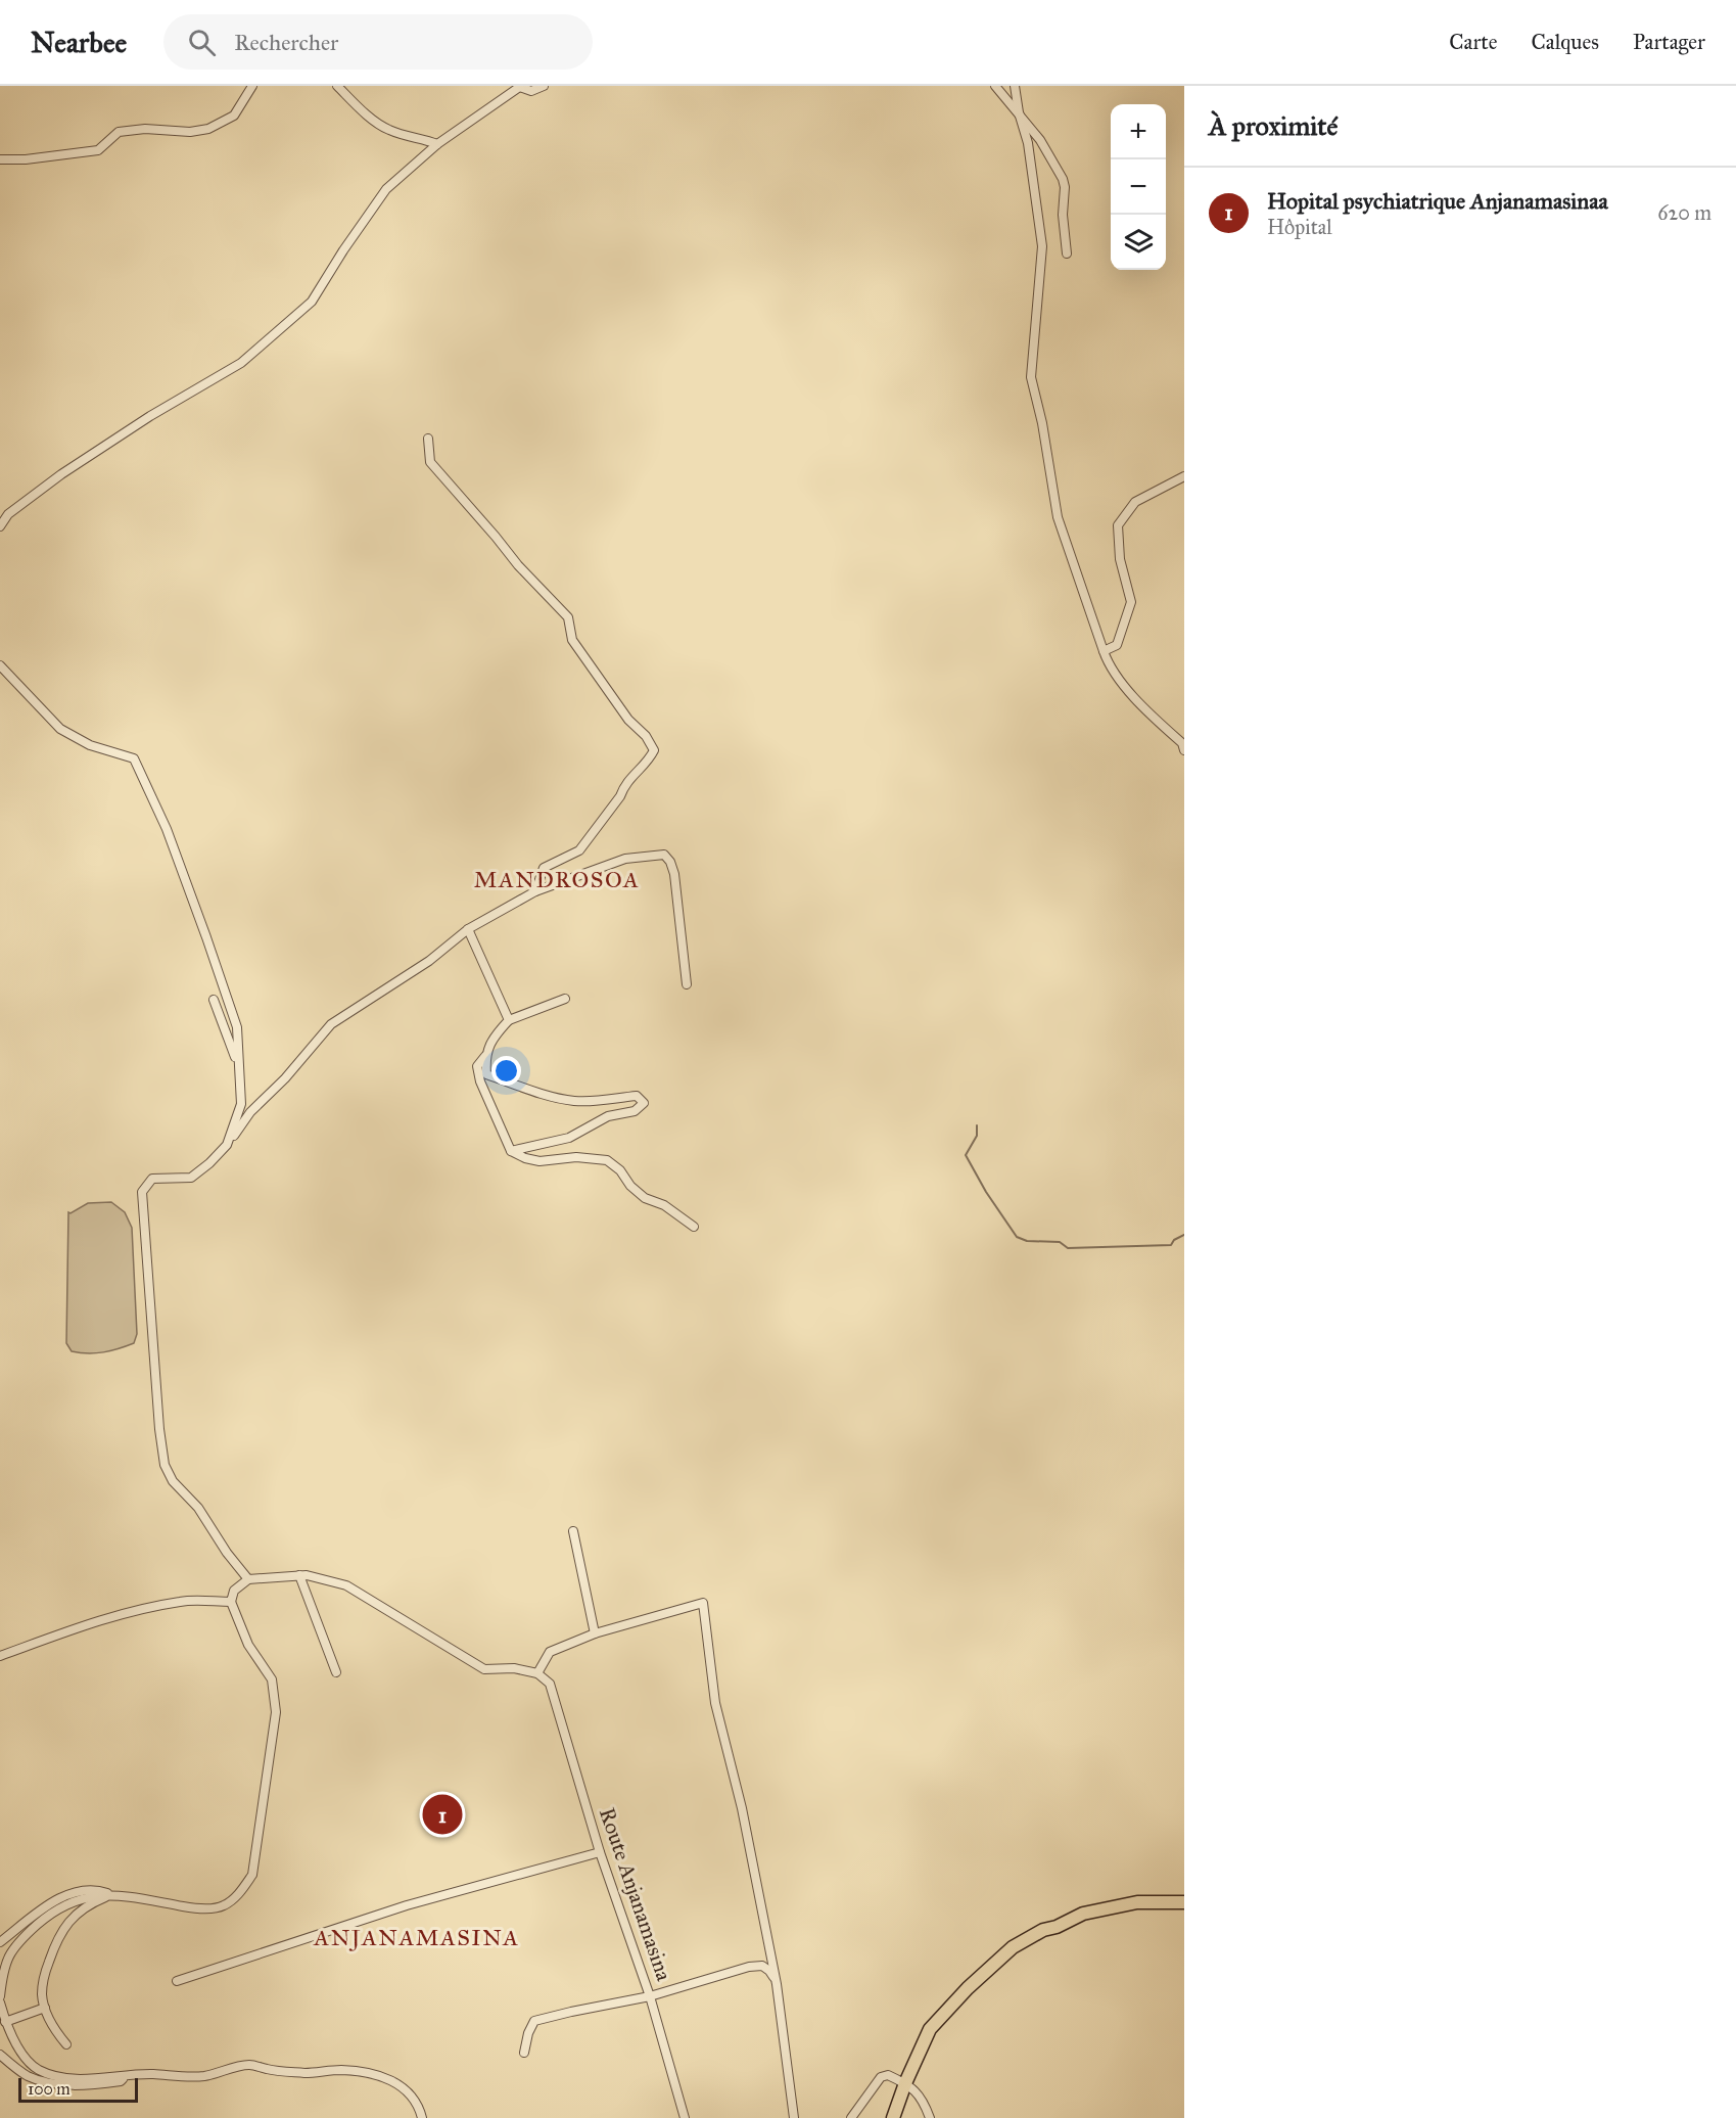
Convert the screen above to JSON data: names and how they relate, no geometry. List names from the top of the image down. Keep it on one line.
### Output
{"streets":{"street":["Route Anjanamasina"]},"districts":["MANDROSOA","ANJANAMASINA"],"scale_bar":"100 m","page":{"header":"Nearbee","search":"Rechercher","nav":["Carte","Calques","Partager"],"heading":"À proximité","map_buttons":["+","−"],"list":[{"mark":"1","name":"Hopital psychiatrique Anjanamasinaa","note":"Hôpital","value":"620 m"}],"pins":"1","scale":"100 m"}}
